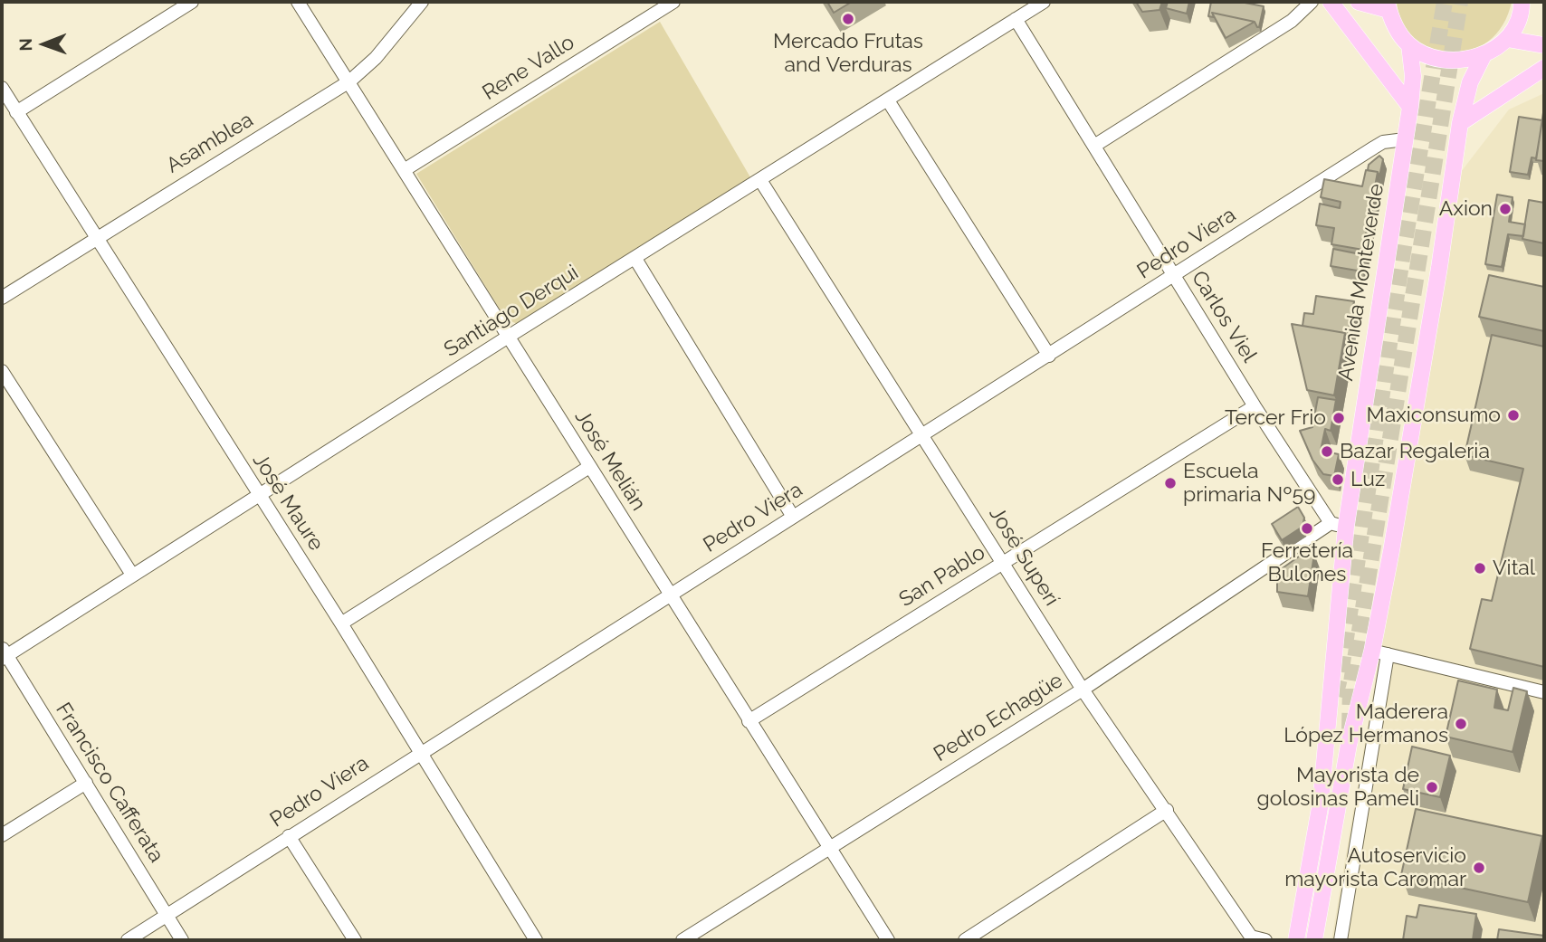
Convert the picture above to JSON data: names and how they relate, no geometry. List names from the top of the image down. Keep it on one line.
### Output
{"streets":{"main road":["Avenida Monteverde"],"street":["Rene Vallo","Asamblea","Pedro Viera","Santiago Derqui","Carlos Viel","José Melián","José Maure","José Superí","San Pablo","Pedro Echagüe","Francisco Cafferata"]},"crossings":[["Rene Vallo","José Melián"],["Asamblea","José Melián"],["Asamblea","José Maure"],["Pedro Viera","Avenida Monteverde"],["Pedro Viera","Carlos Viel"],["Pedro Viera","José Melián"],["Pedro Viera","José Maure"],["Pedro Viera","José Superí"],["Pedro Viera","Francisco Cafferata"],["Avenida Monteverde","Carlos Viel"],["Avenida Monteverde","Pedro Echagüe"],["Santiago Derqui","Carlos Viel"],["Santiago Derqui","José Melián"],["Santiago Derqui","José Maure"],["Santiago Derqui","José Superí"],["Santiago Derqui","Francisco Cafferata"],["Carlos Viel","San Pablo"],["Carlos Viel","Pedro Echagüe"],["José Melián","San Pablo"],["José Melián","Pedro Echagüe"],["José Superí","San Pablo"],["José Superí","Pedro Echagüe"]],"places":["Mercado Frutas and Verduras","Axion","Maxiconsumo","Tercer Frio","Bazar Regaleria","Luz","Escuela primaria Nº59","Ferretería Bulones","Vital","Maderera López Hermanos","Mayorista de golosinas Pameli","Autoservicio mayorista Caromar"],"north":"left"}
